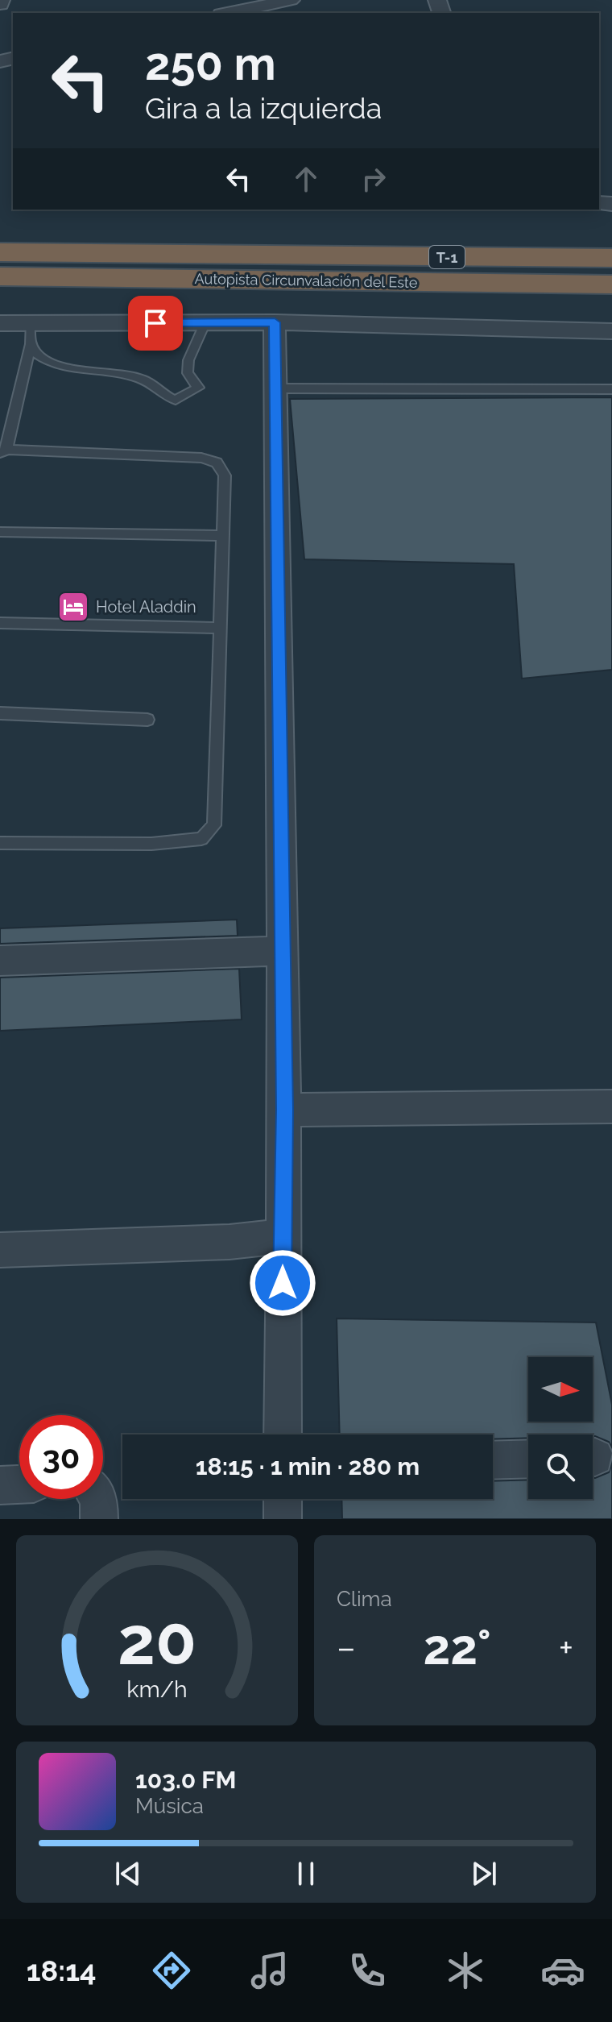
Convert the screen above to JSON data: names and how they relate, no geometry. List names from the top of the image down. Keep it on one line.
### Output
{"streets":{"highway":["T-1","Autopista Circunvalación del Este"]},"places":{"hotel":["Hotel Aladdin"]},"north":"right","page":{"turn":["250 m","Gira a la izquierda"],"limit":"30","trip":"18:15 · 1 min · 280 m","tile":"Clima","heat":["−","22°","+"],"song":["103.0 FM","Música"],"tabs":"18:14","gauge":["20","km/h"]}}
